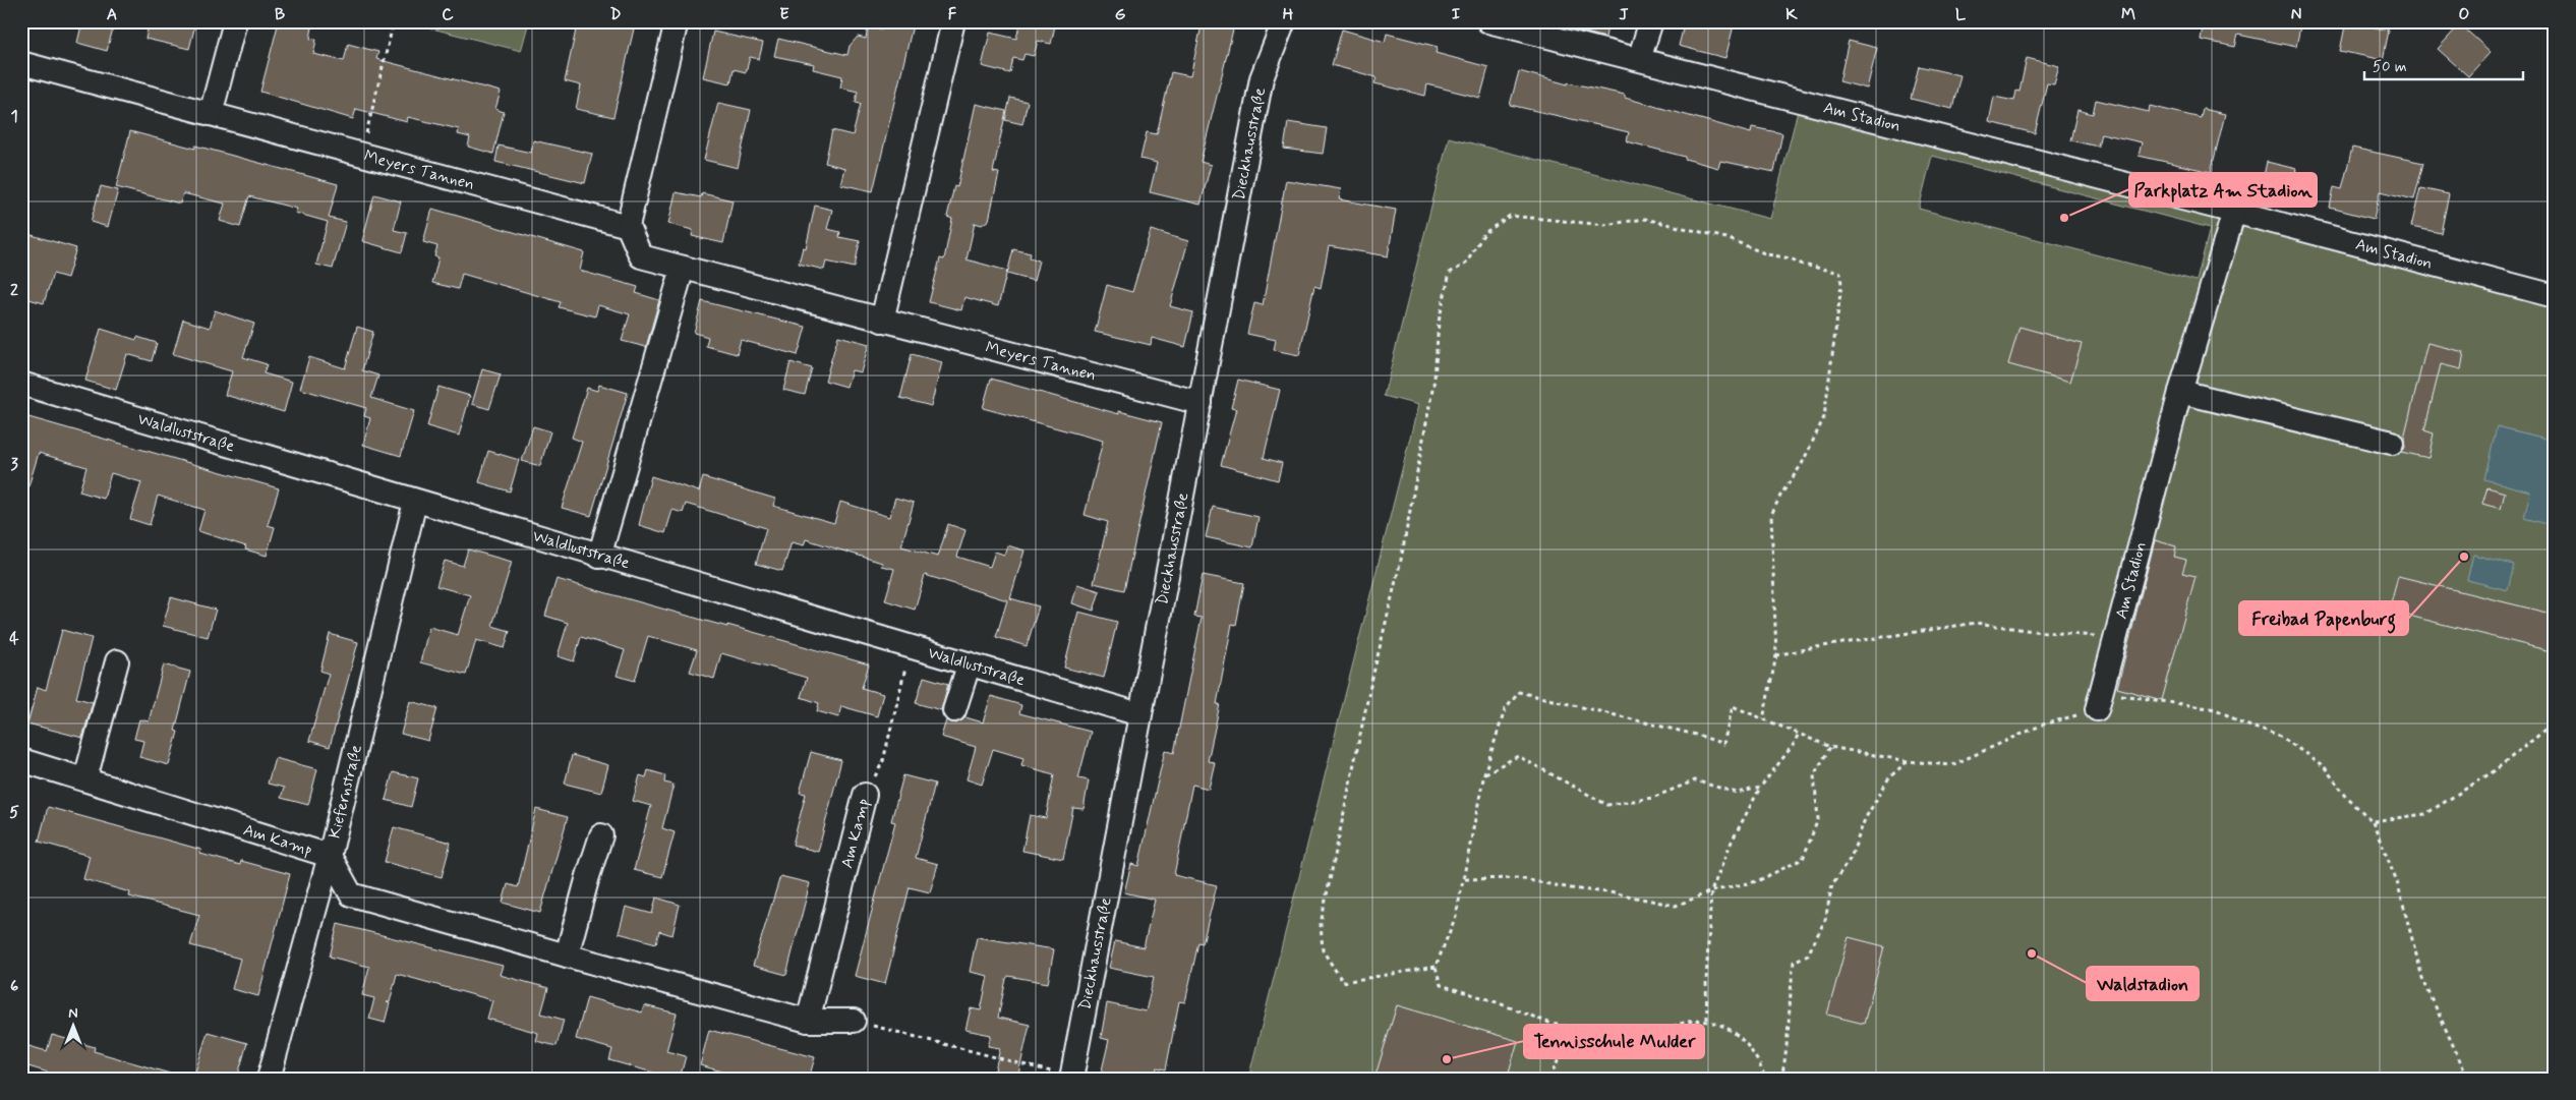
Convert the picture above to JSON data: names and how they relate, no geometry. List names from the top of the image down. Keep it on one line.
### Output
{"streets":{"street":["Am Stadion","Dieckhausstraße","Meyers Tannen","Waldluststraße","Kiefernstraße","Am Kamp"]},"crossings":[["Dieckhausstraße","Meyers Tannen"],["Dieckhausstraße","Waldluststraße"],["Waldluststraße","Kiefernstraße"],["Waldluststraße","Am Kamp"],["Kiefernstraße","Am Kamp"]],"places":["Parkplatz Am Stadion","Freibad Papenburg","Waldstadion","Tennisschule Mulder"],"scale_bar":"50 m","north":"top","grid":{"columns":["A","B","C","D","E","F","G","H","I","J","K","L","M","N","O"],"rows":["1","2","3","4","5","6"]}}
